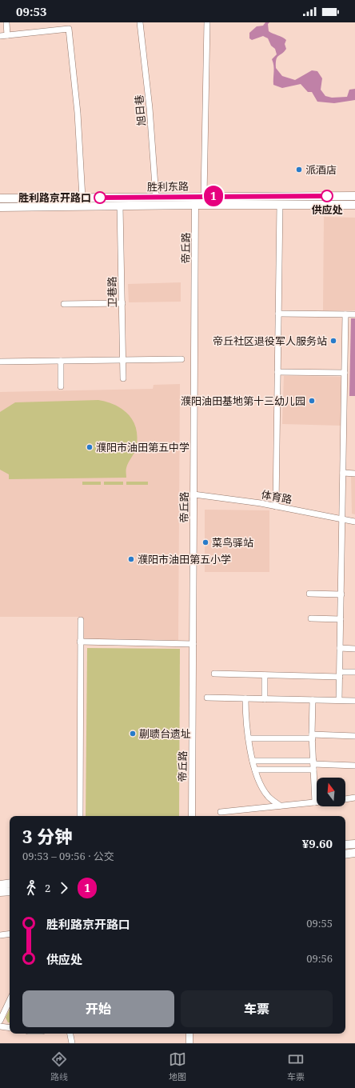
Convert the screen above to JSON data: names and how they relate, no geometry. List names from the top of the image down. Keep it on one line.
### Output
{"streets":{"main road":["胜利东路"],"street":["旭日巷","帝丘路","卫巷路","体育路"]},"crossings":[["旭日巷","胜利东路"],["胜利东路","帝丘路"],["胜利东路","卫巷路"],["帝丘路","体育路"]],"places":["派酒店","供应处","胜利路京开路口","帝丘社区退役军人服务站","濮阳油田基地第十三幼儿园","濮阳市油田第五中学","菜鸟驿站","濮阳市油田第五小学","蒯聩台遗址"],"lines":["bus line 1"],"north":"top","page":{"status":"09:53","on_map":"1","heading":["3 分钟","09:53 – 09:56 · 公交","¥9.60"],"legs":["2","1"],"list":[{"name":"胜利路京开路口","value":"09:55"},{"name":"供应处","value":"09:56"}],"buttons":["开始","车票"],"tabs":["路线","地图","车票"]}}
